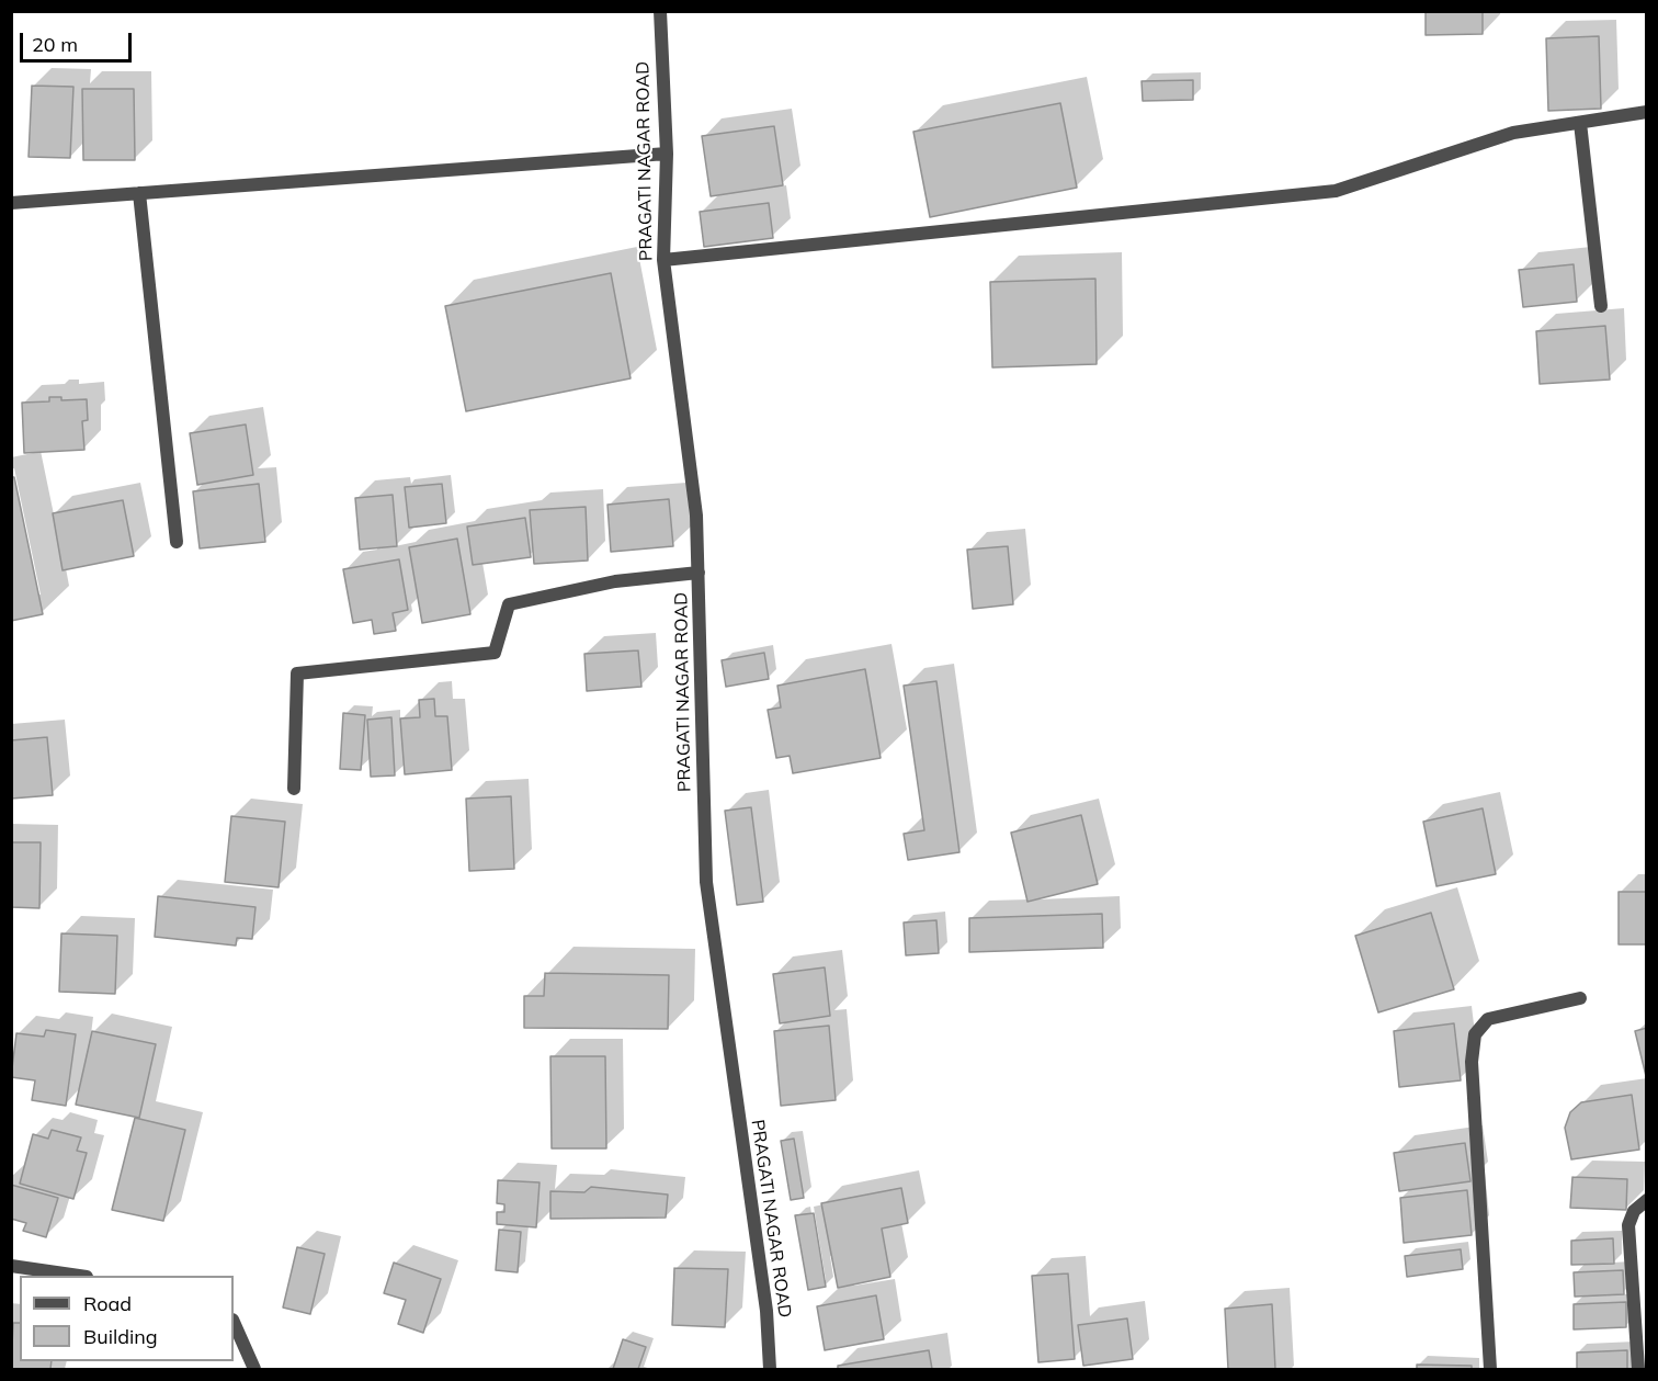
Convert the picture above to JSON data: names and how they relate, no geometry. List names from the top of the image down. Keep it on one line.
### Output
{"streets":{"street":["PRAGATI NAGAR ROAD"]},"legend":["Road","Building"],"scale_bar":"20 m"}
